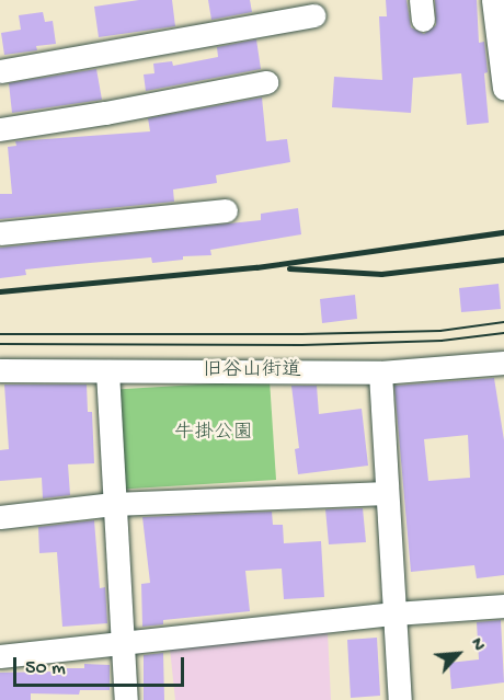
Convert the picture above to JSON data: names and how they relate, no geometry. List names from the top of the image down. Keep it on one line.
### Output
{"streets":{"street":["旧谷山街道"]},"parks":["牛掛公園"],"scale_bar":"50 m","north":"top right"}
